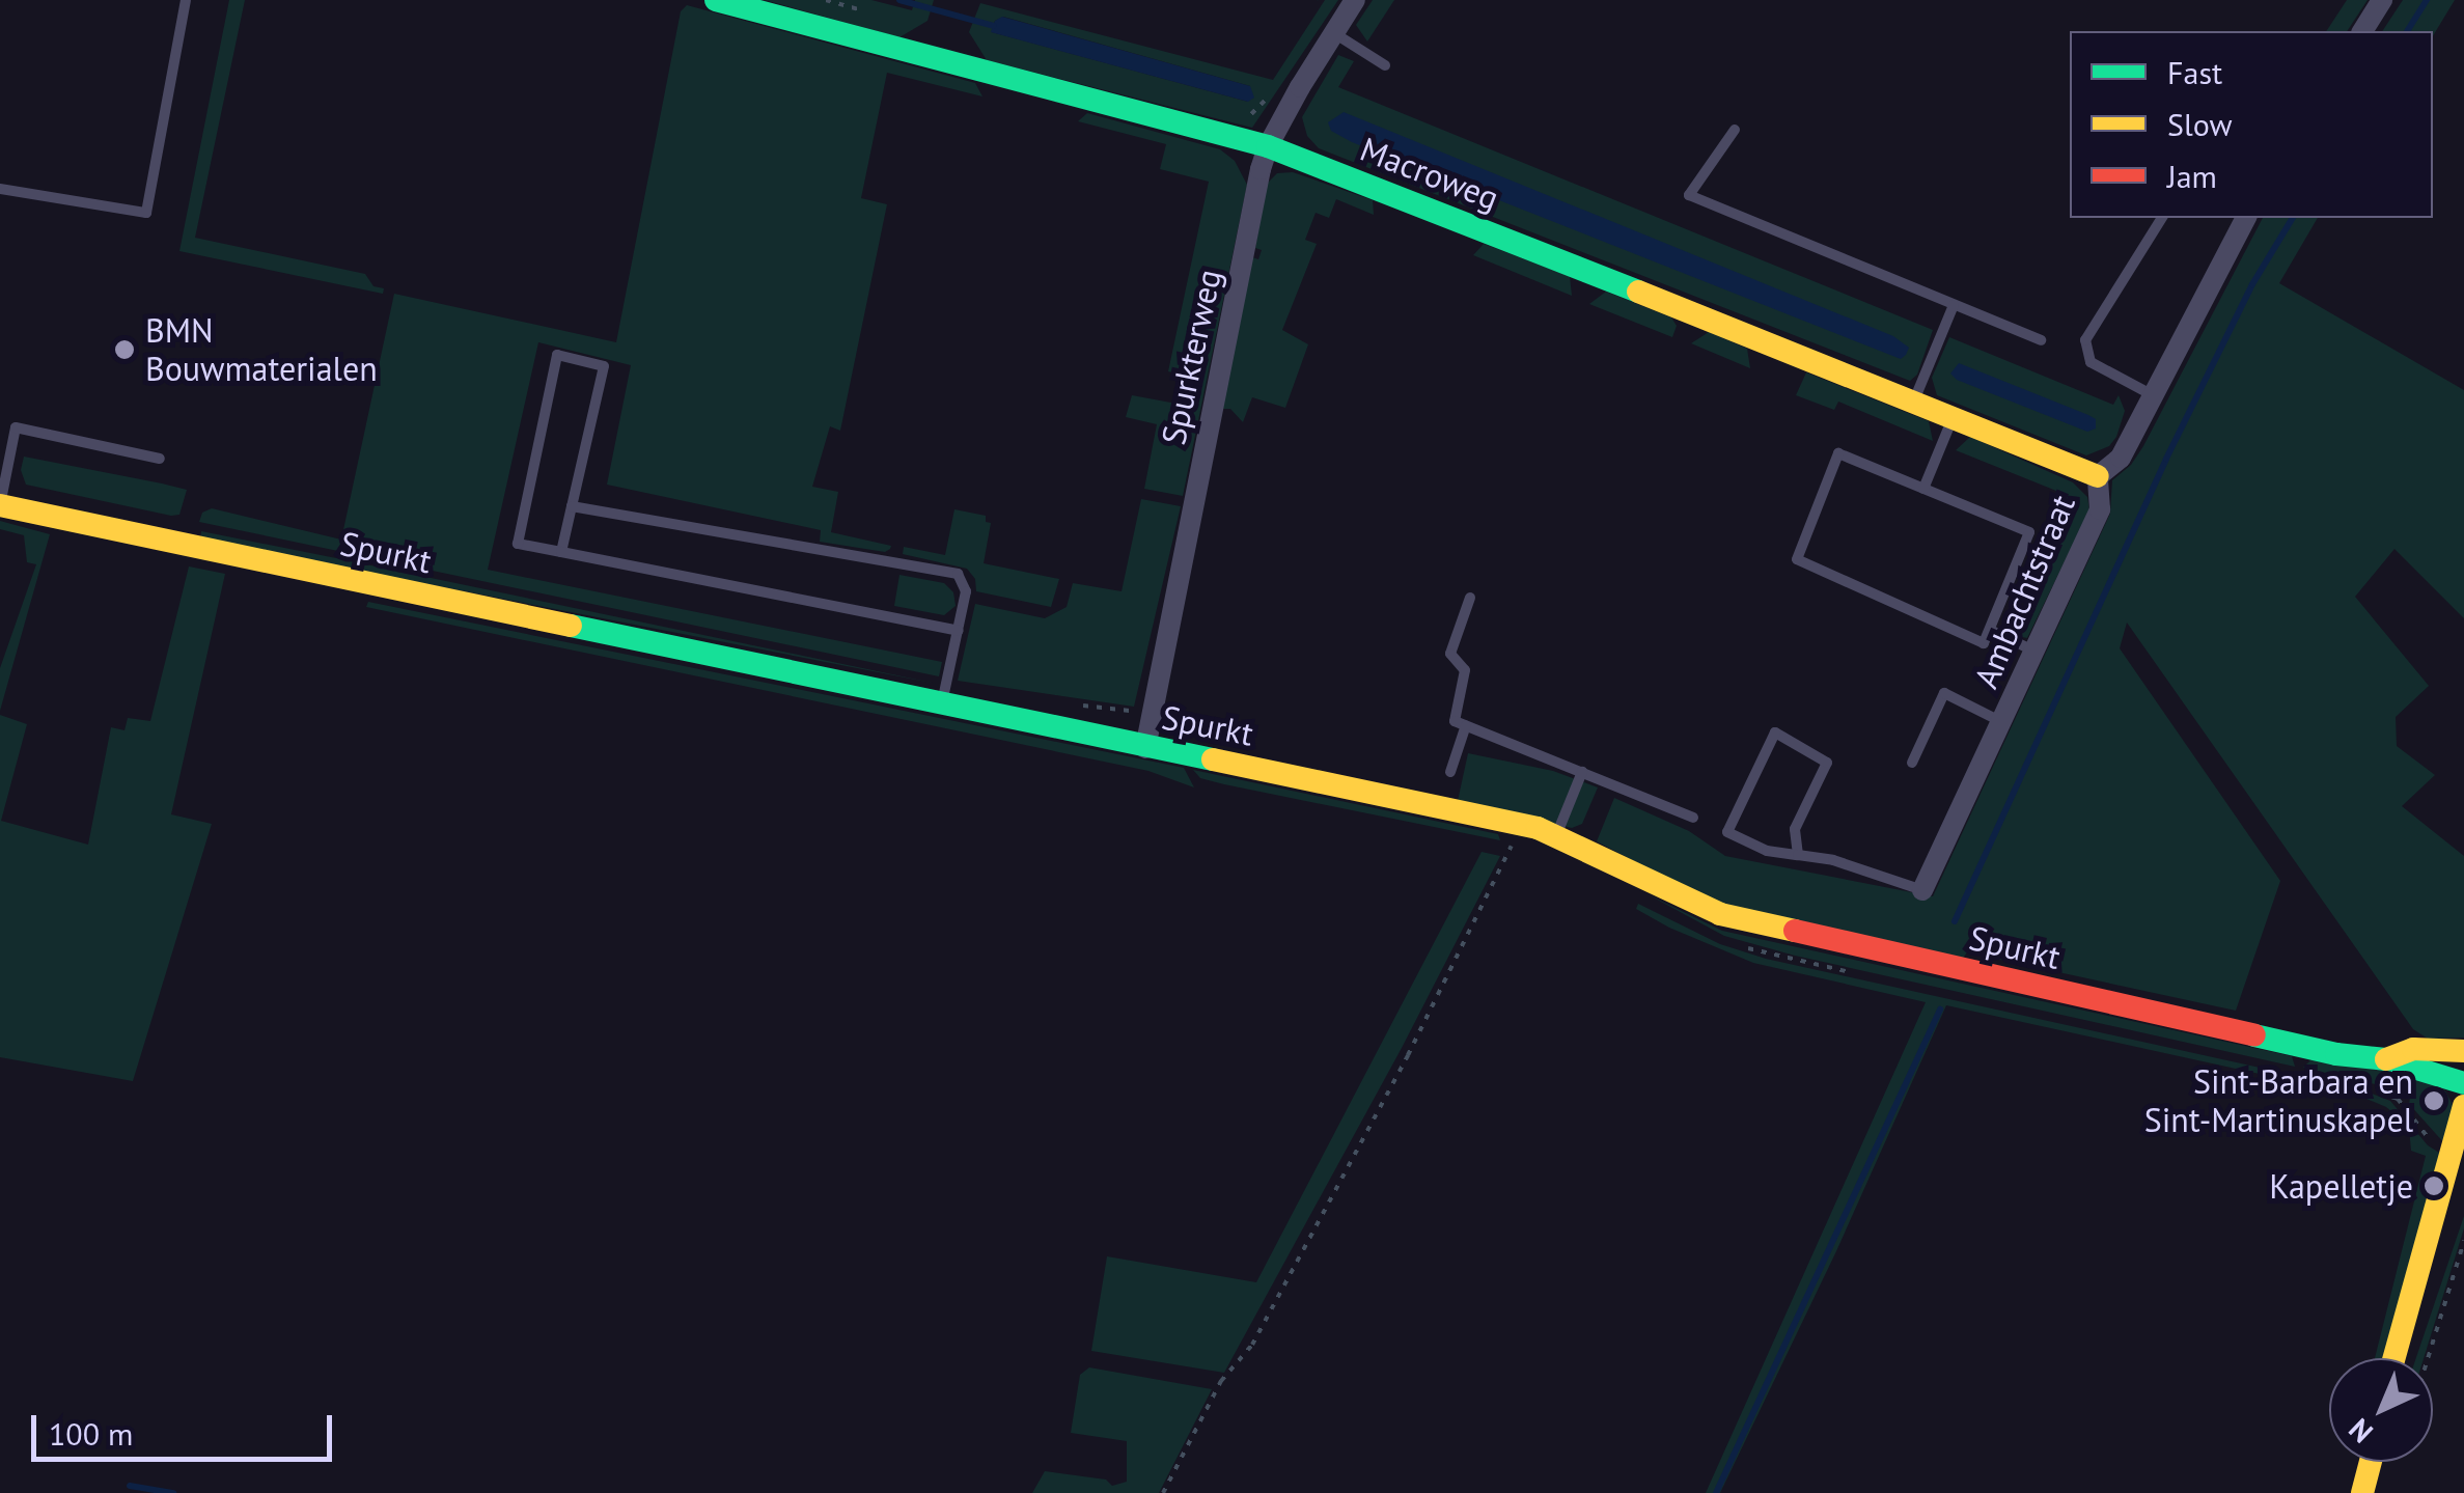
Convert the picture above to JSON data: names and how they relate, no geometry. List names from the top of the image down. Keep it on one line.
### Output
{"streets":{"street":["Macroweg","Spurkterweg","Spurkt","Ambachtstraat"]},"crossings":[["Macroweg","Spurkterweg"],["Macroweg","Ambachtstraat"],["Spurkterweg","Spurkt"]],"places":["BMN Bouwmaterialen","Sint-Barbara en Sint-Martinuskapel","Kapelletje"],"legend":["Fast","Slow","Jam"],"scale_bar":"100 m","north":"bottom left"}
